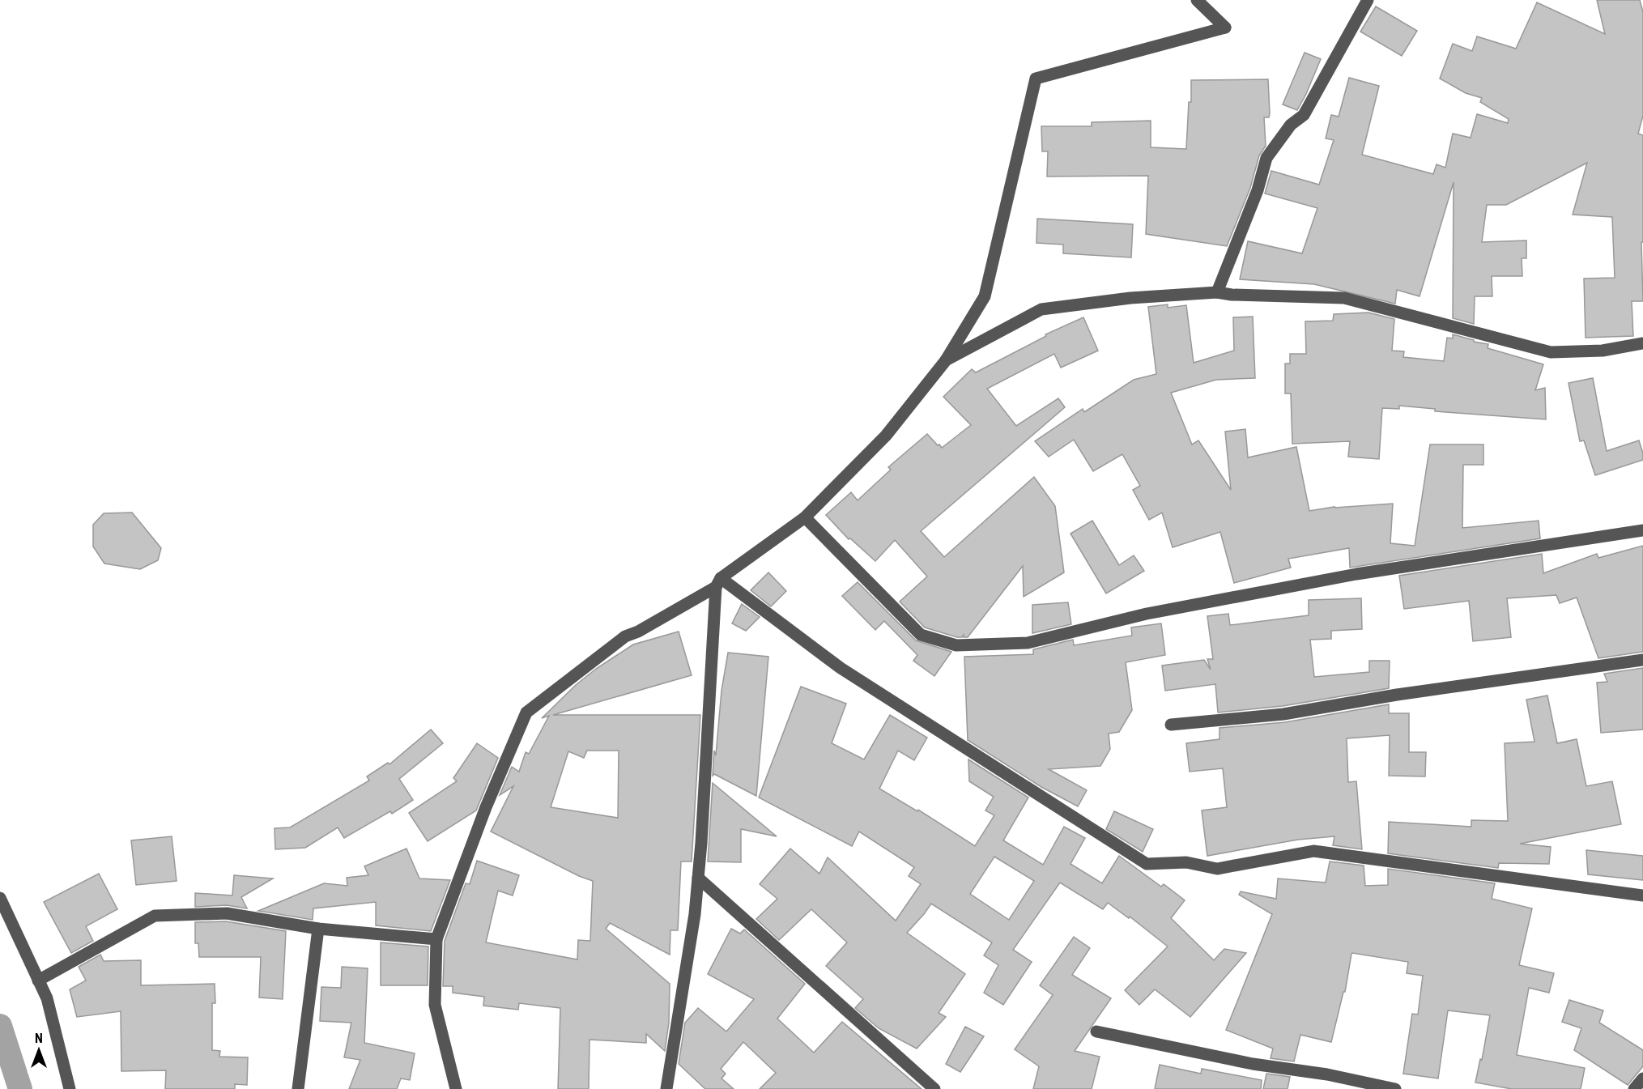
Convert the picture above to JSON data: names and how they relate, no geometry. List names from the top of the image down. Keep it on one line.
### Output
{"north":"top"}
